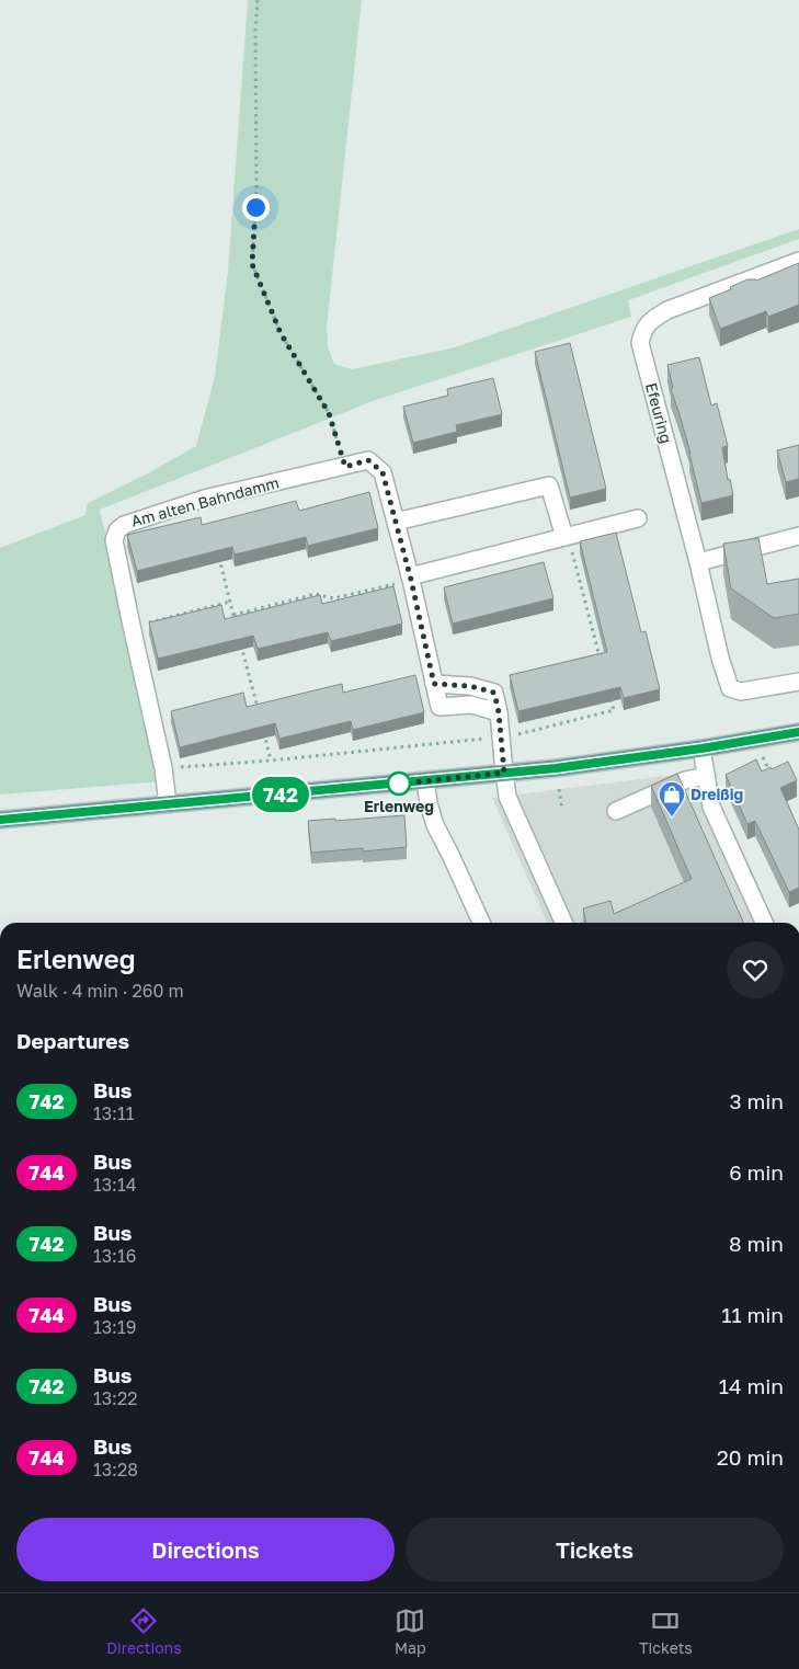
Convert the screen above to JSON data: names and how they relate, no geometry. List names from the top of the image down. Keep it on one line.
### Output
{"streets":{"street":["Efeuring","Am alten Bahndamm"]},"places":{"other":["Erlenweg"],"shop":["Dreißig"]},"lines":["bus line 742"],"page":{"on_map":"742","heading":[["Erlenweg","Walk · 4 min · 260 m"],"Departures"],"list":[{"mark":"742","name":"Bus","note":"13:11","value":"3 min"},{"mark":"744","name":"Bus","note":"13:14","value":"6 min"},{"mark":"742","name":"Bus","note":"13:16","value":"8 min"},{"mark":"744","name":"Bus","note":"13:19","value":"11 min"},{"mark":"742","name":"Bus","note":"13:22","value":"14 min"},{"mark":"744","name":"Bus","note":"13:28","value":"20 min"}],"buttons":["Directions","Tickets"],"tabs":["Directions","Map","Tickets"]}}
